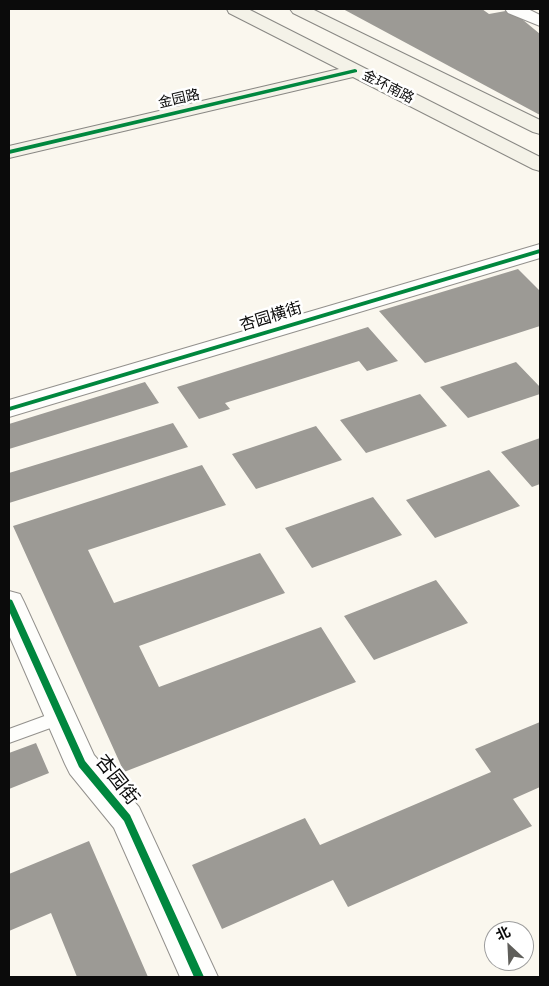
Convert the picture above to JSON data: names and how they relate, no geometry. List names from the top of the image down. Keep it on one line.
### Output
{"streets":{"main road":["金环南路","金园路"],"street":["杏园横街","杏园街"]},"crossings":[["金环南路","金园路"]],"north":"top left"}
